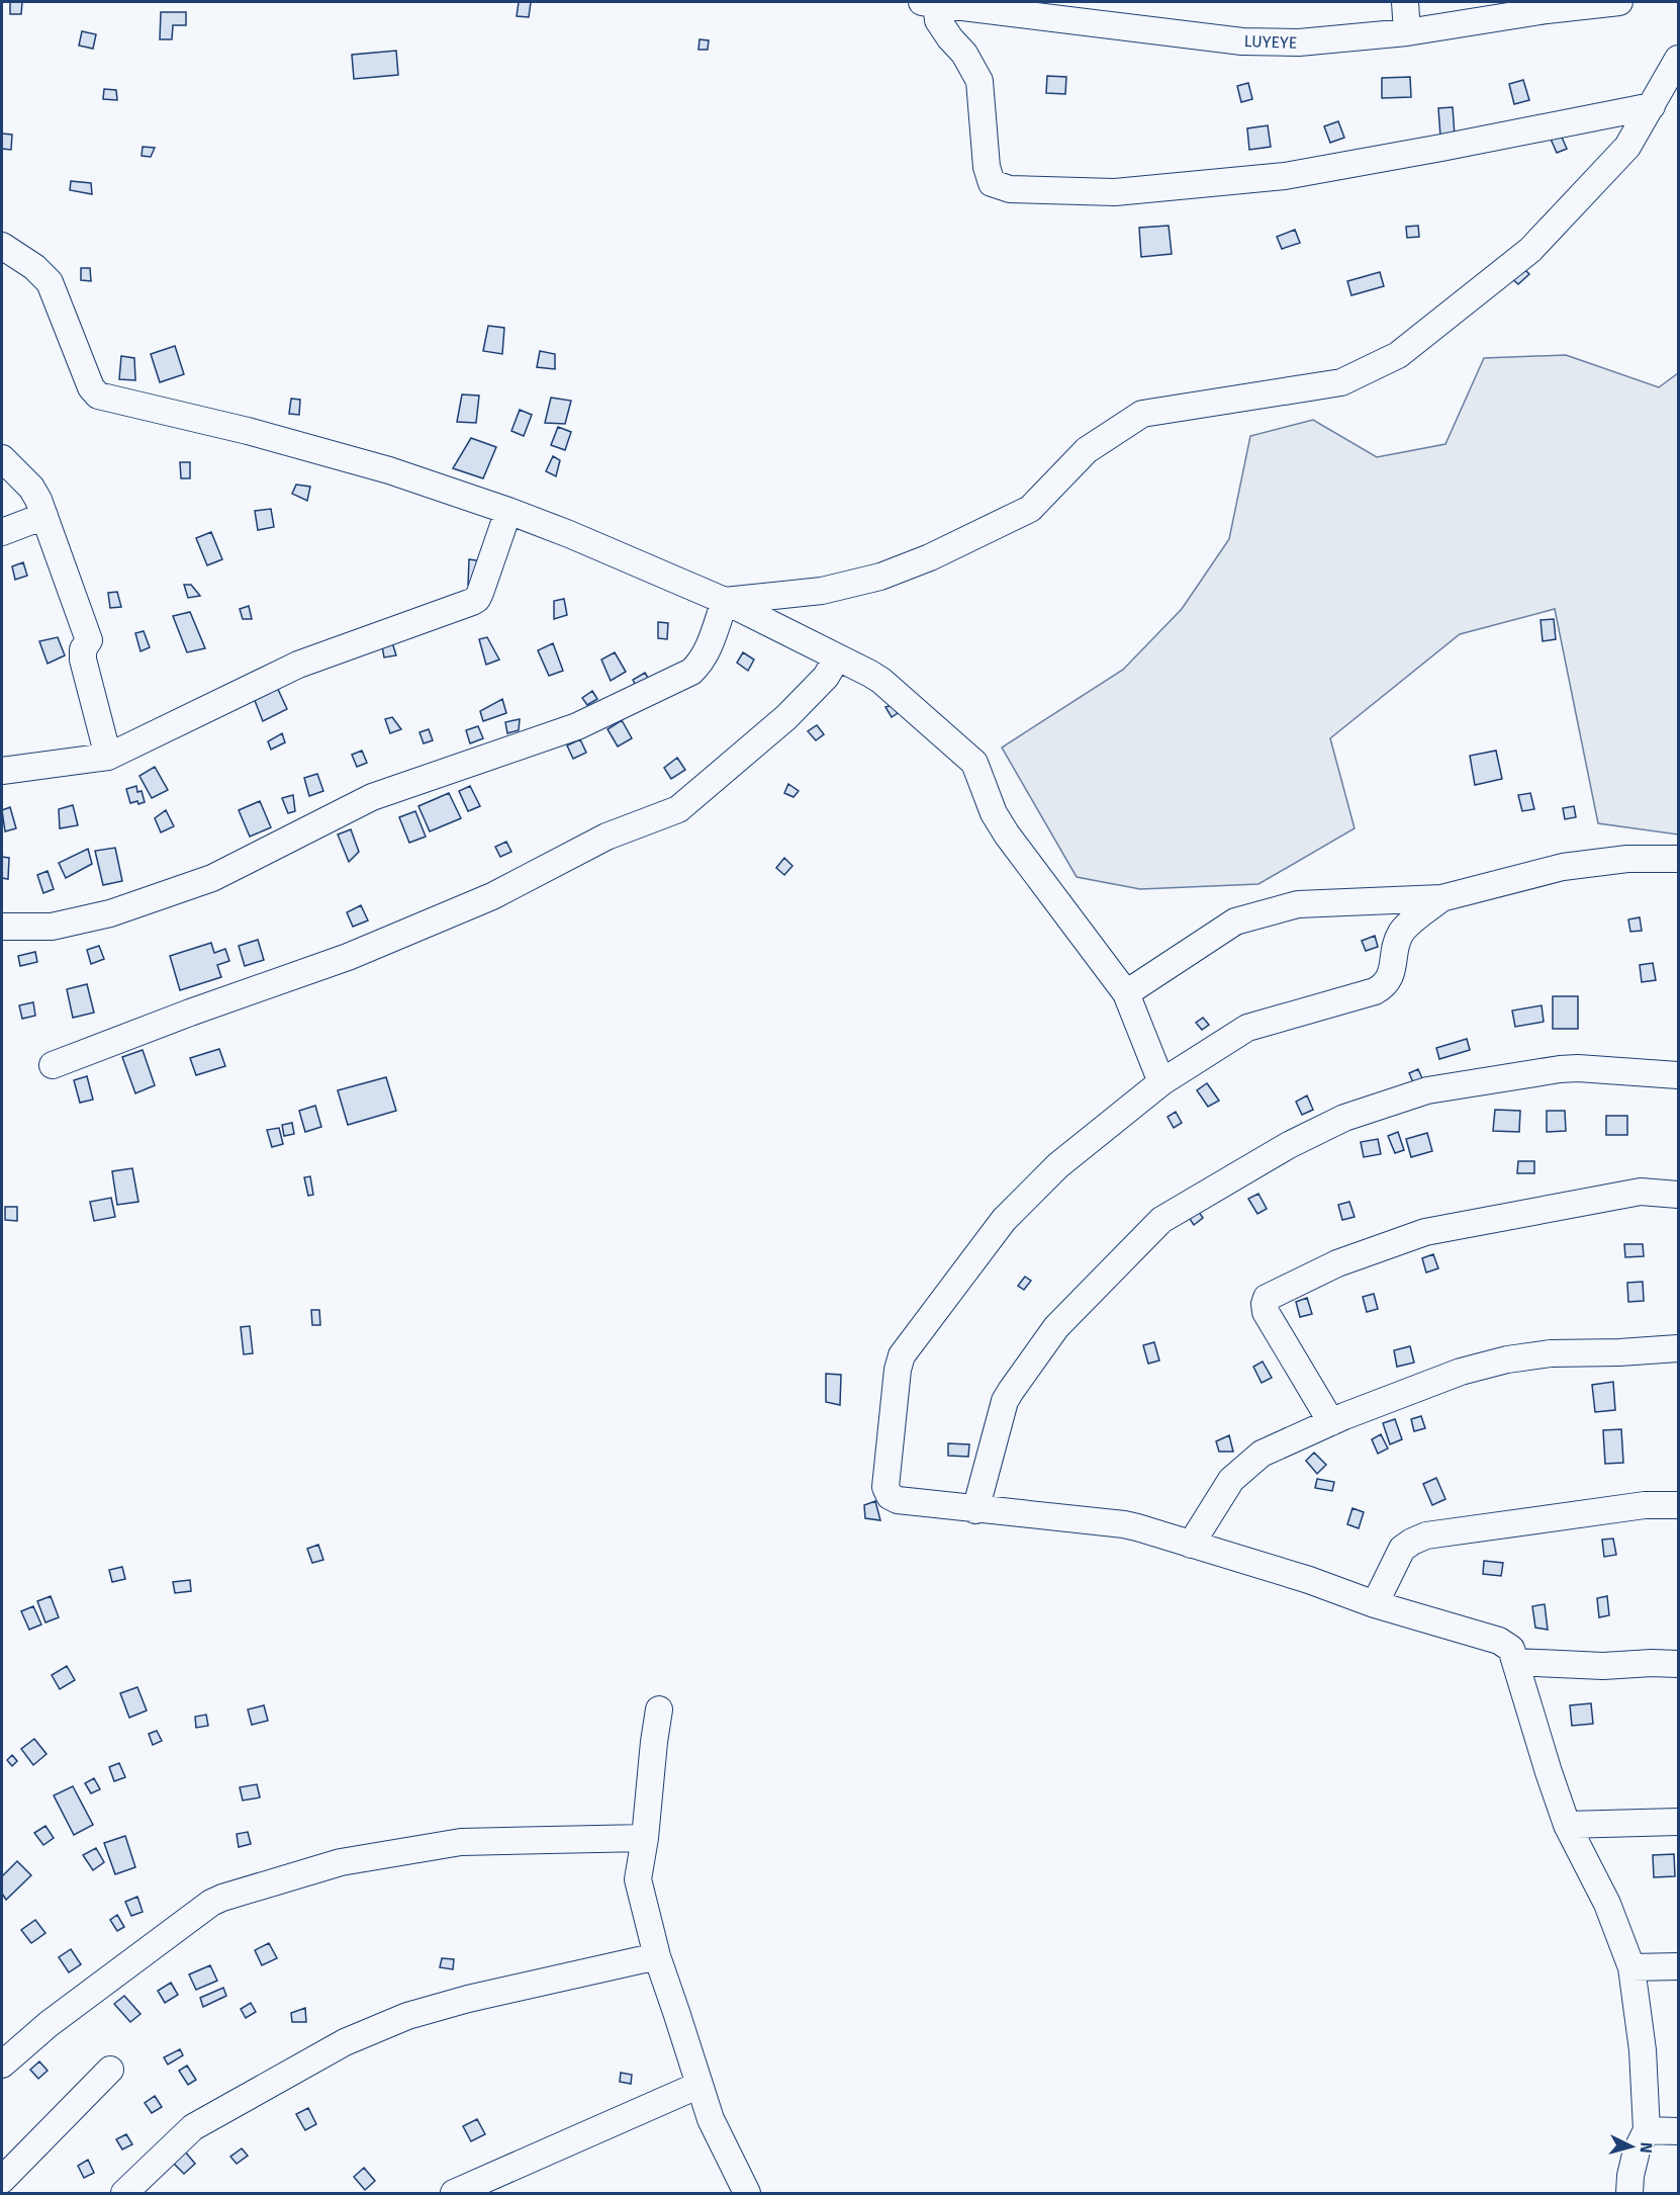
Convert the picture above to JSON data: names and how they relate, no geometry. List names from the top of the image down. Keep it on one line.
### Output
{"streets":{"street":["LUYEYE"]},"north":"right"}
